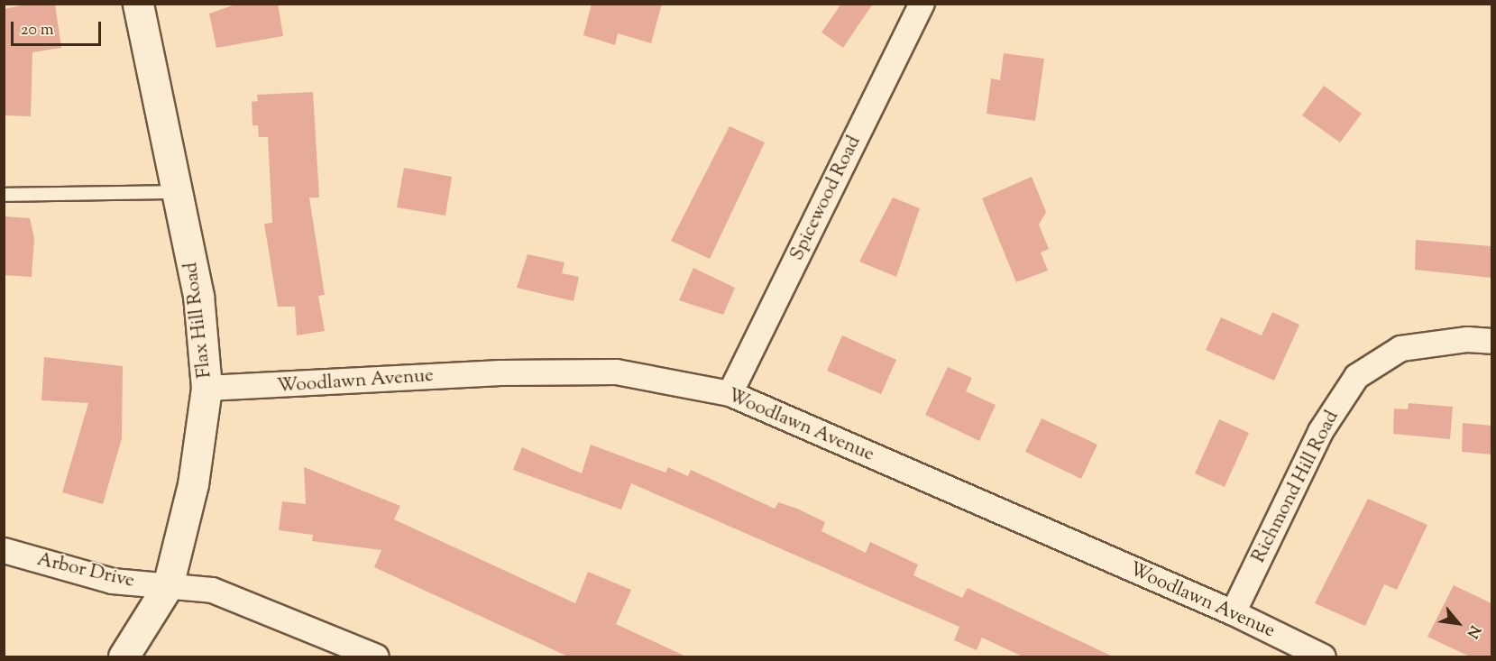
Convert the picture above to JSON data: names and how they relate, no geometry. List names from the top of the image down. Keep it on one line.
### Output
{"streets":{"main road":["Flax Hill Road"],"street":["Spicewood Road","Woodlawn Avenue","Richmond Hill Road","Arbor Drive"]},"crossings":[["Spicewood Road","Woodlawn Avenue"],["Flax Hill Road","Woodlawn Avenue"],["Flax Hill Road","Arbor Drive"],["Woodlawn Avenue","Richmond Hill Road"]],"scale_bar":"20 m","north":"bottom right"}
